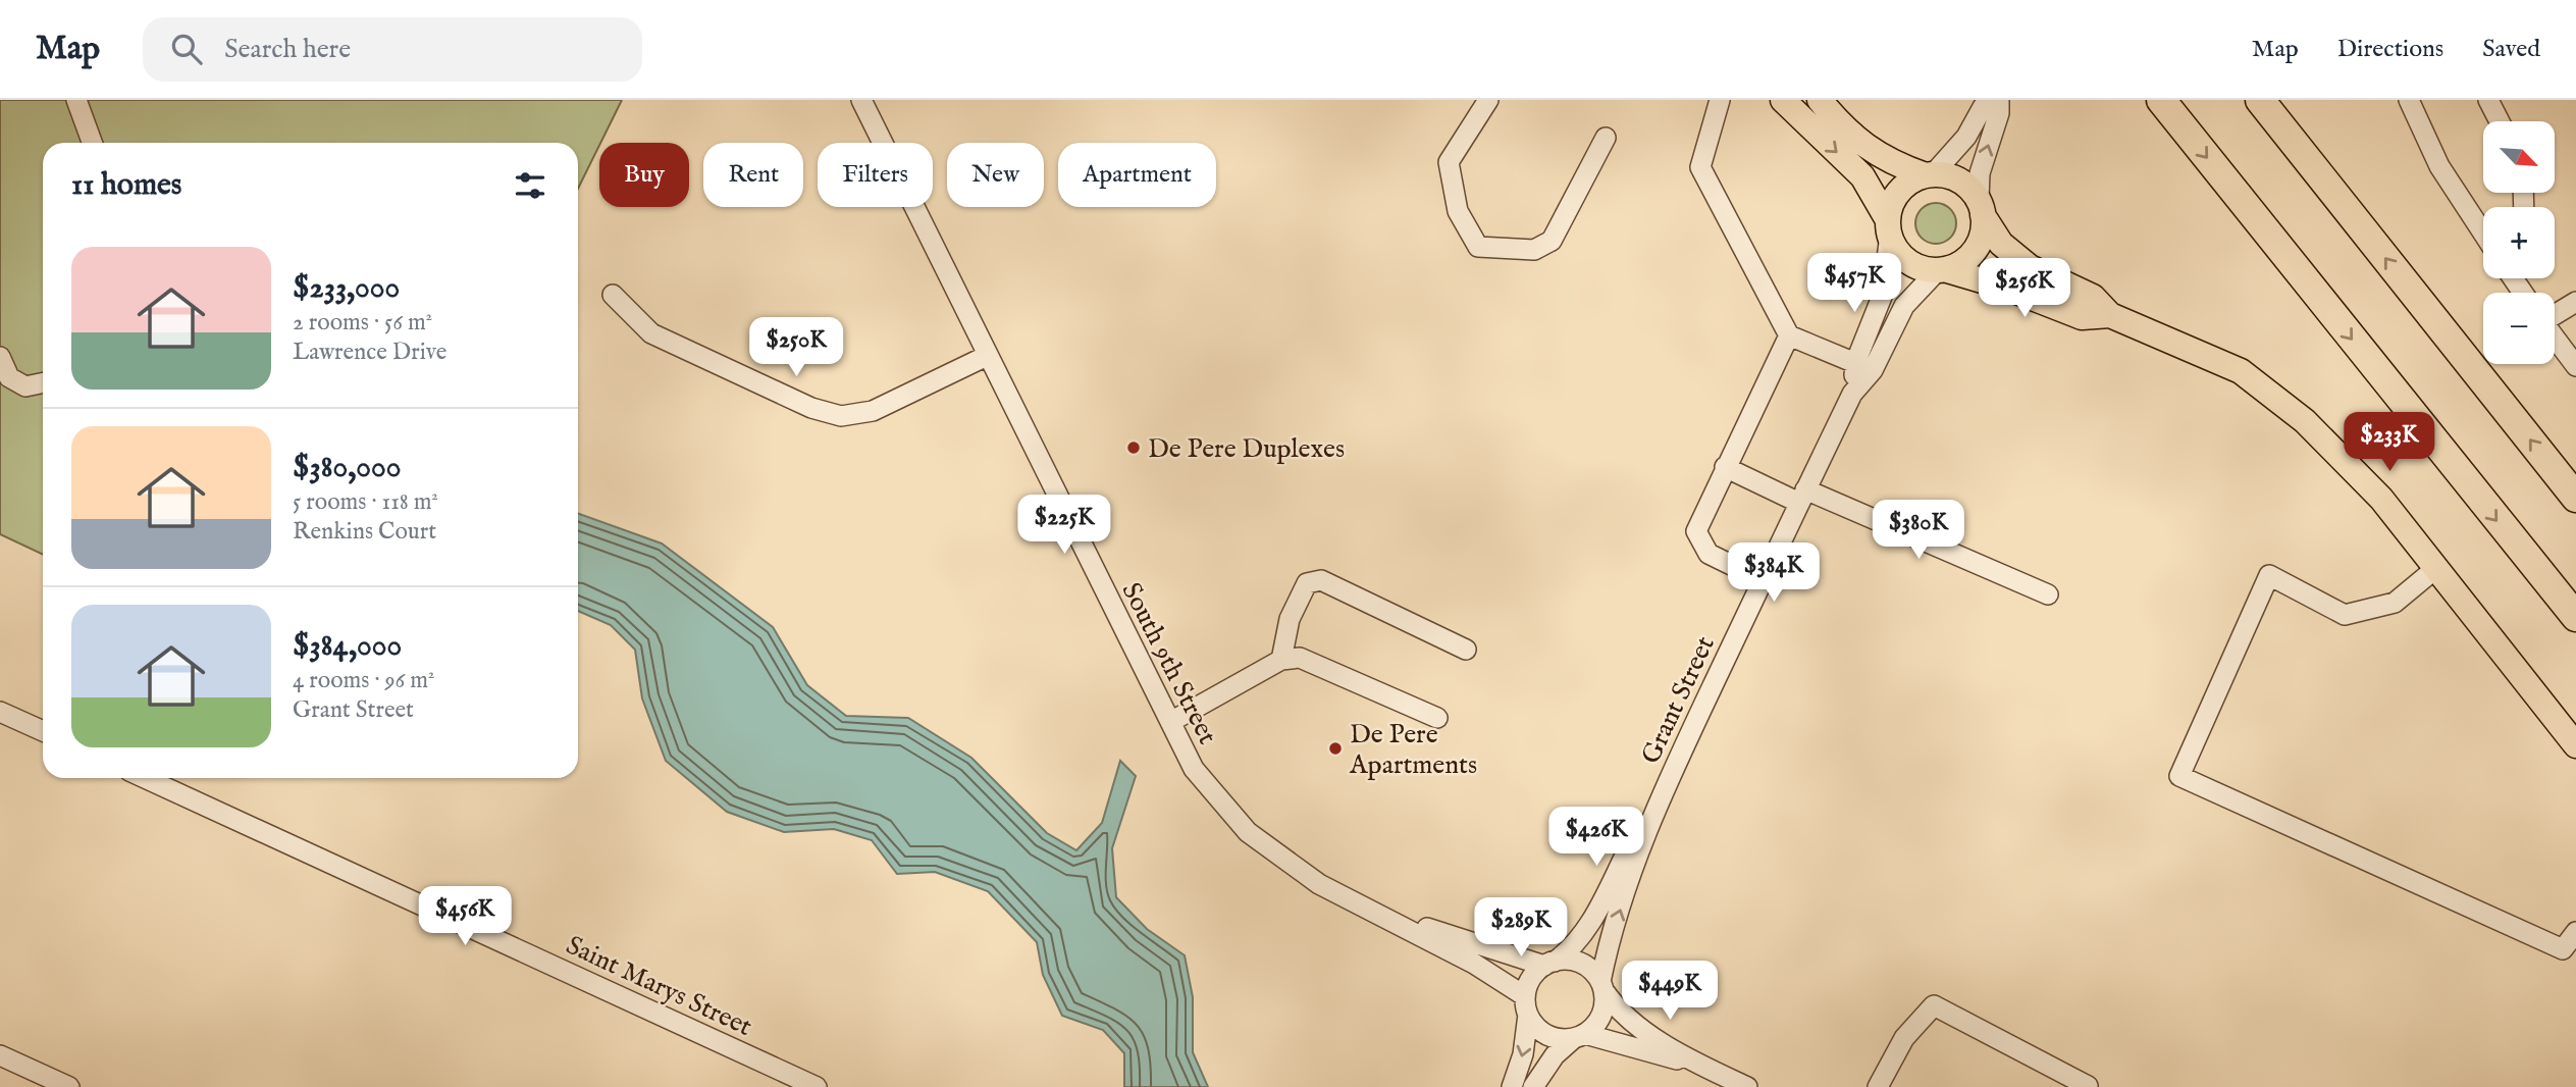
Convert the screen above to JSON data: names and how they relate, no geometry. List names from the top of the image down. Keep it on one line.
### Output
{"streets":{"street":["South 9th Street","Grant Street","Saint Marys Street"]},"crossings":[["South 9th Street","Grant Street"]],"places":["De Pere Duplexes","De Pere Apartments"],"north":"bottom right","page":{"header":"Map","search":"Search here","nav":["Map","Directions","Saved"],"map_buttons":["+","−"],"chip":["Buy","Rent","Filters","New","Apartment"],"heading":"11 homes","list":[{"name":"$233,000","note":"2 rooms · 56 m² · Lawrence Drive"},{"name":"$380,000","note":"5 rooms · 118 m² · Renkins Court"},{"name":"$384,000","note":"4 rooms · 96 m² · Grant Street"}],"price":["$457K","$256K","$250K","$233K","$225K","$380K","$384K","$426K","$456K","$289K","$449K"]}}
